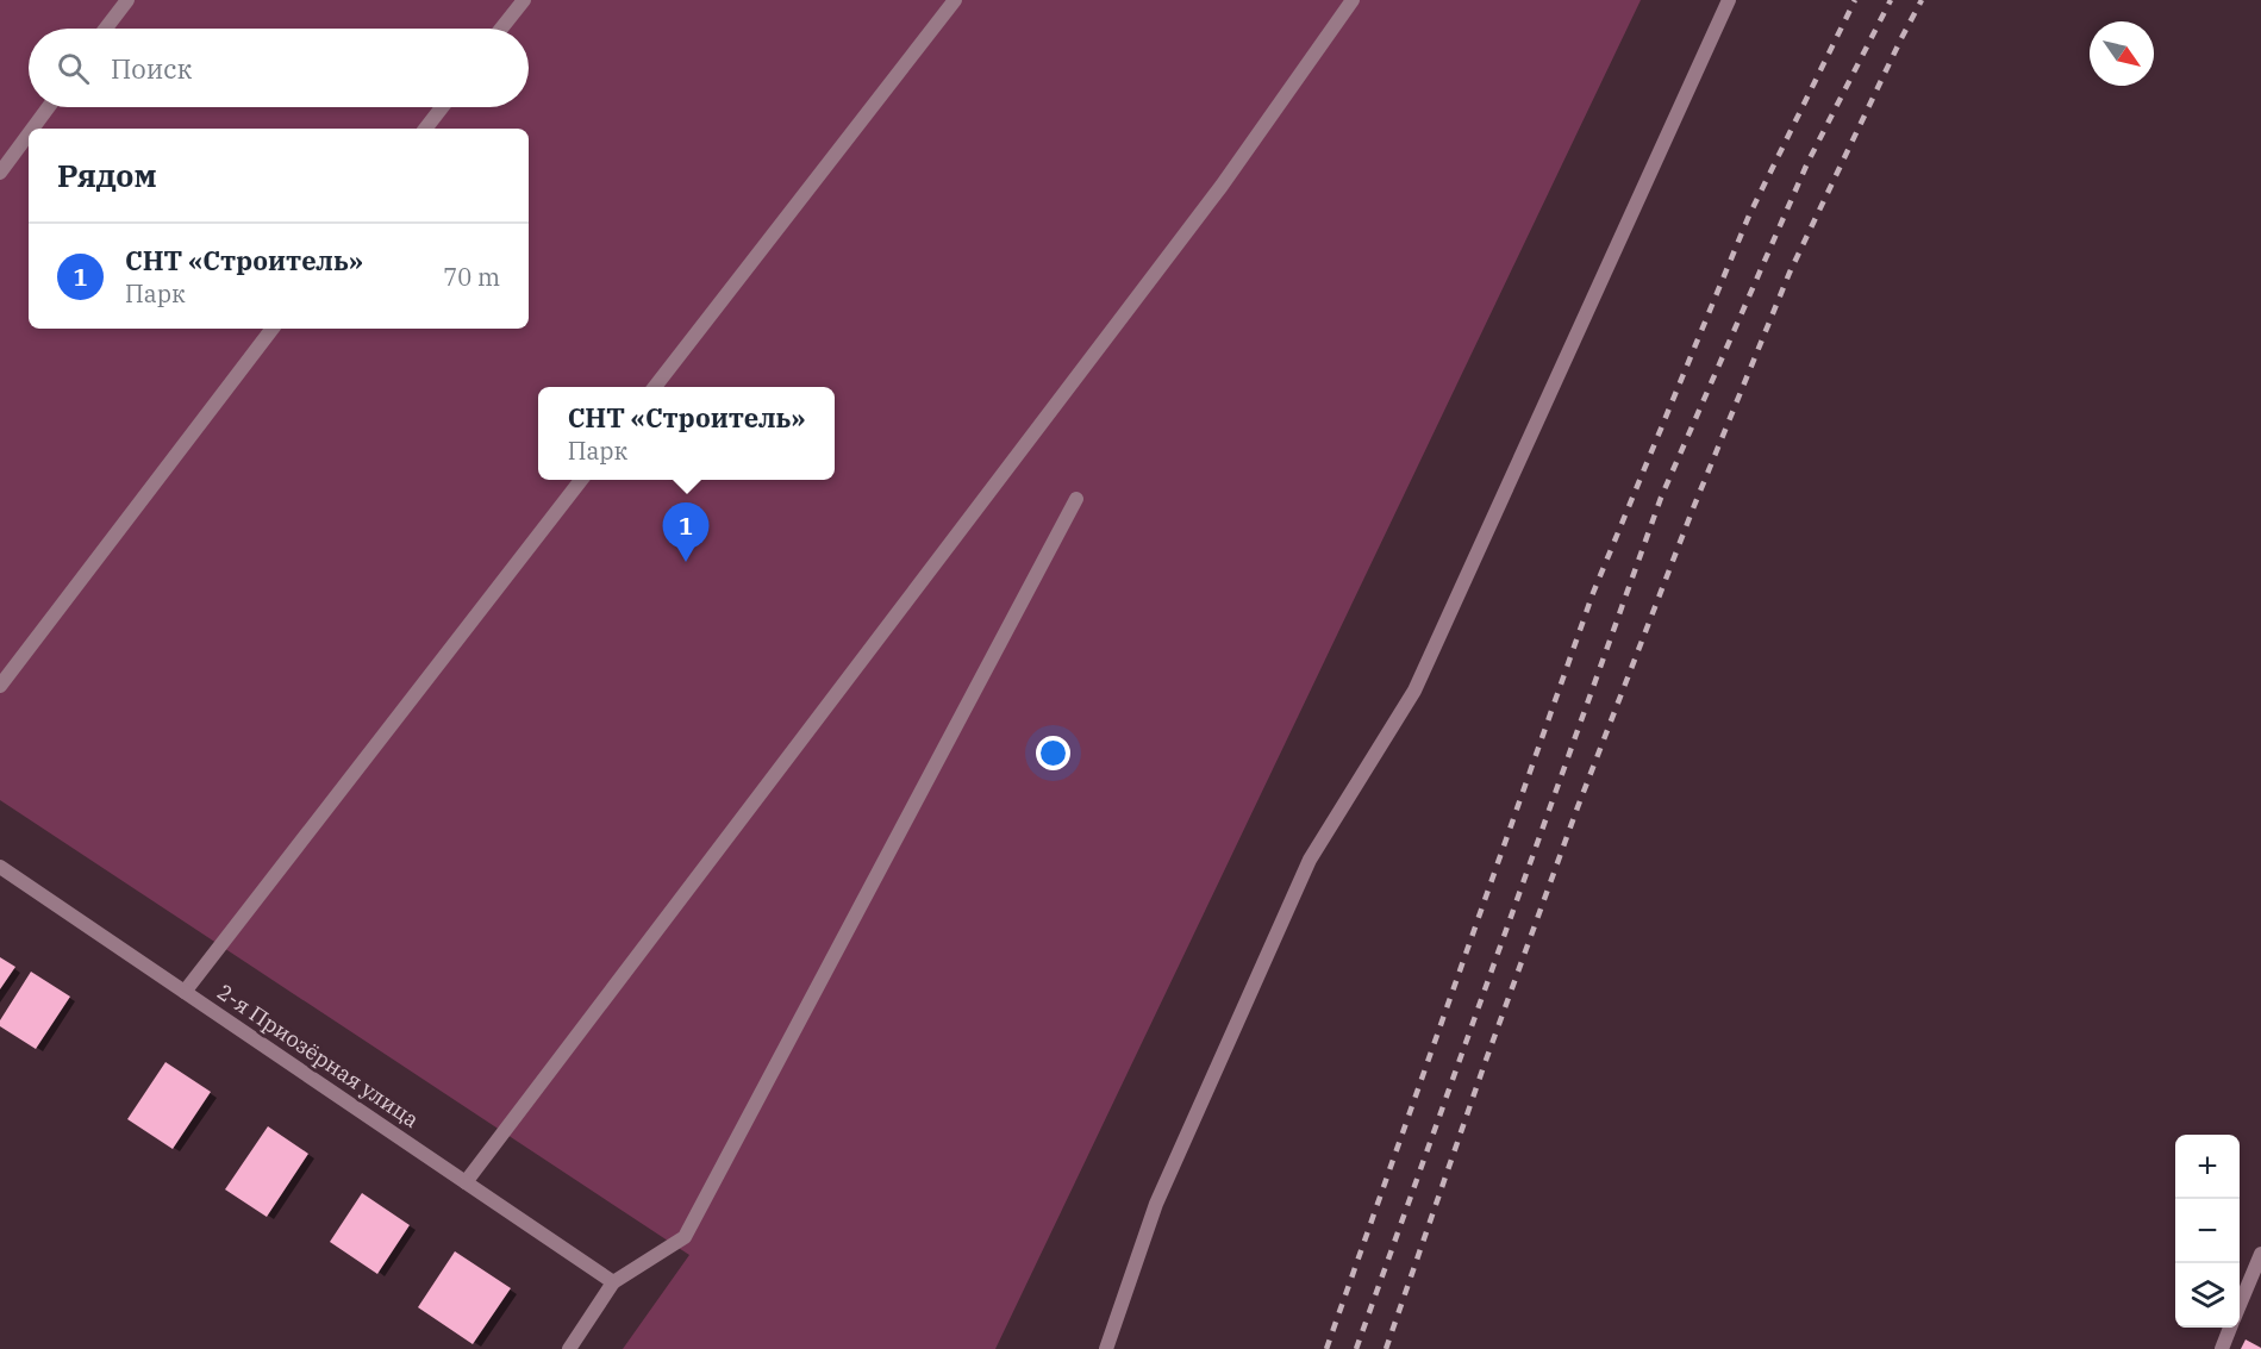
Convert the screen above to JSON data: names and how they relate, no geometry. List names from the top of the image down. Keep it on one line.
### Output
{"streets":{"street":["2-я Приозёрная улица"]},"north":"bottom right","page":{"search":"Поиск","heading":"Рядом","list":[{"mark":"1","name":"СНТ «Строитель»","note":"Парк","value":"70 m"}],"popup":["СНТ «Строитель»","Парк"],"pins":"1","map_buttons":["+","−"]}}
